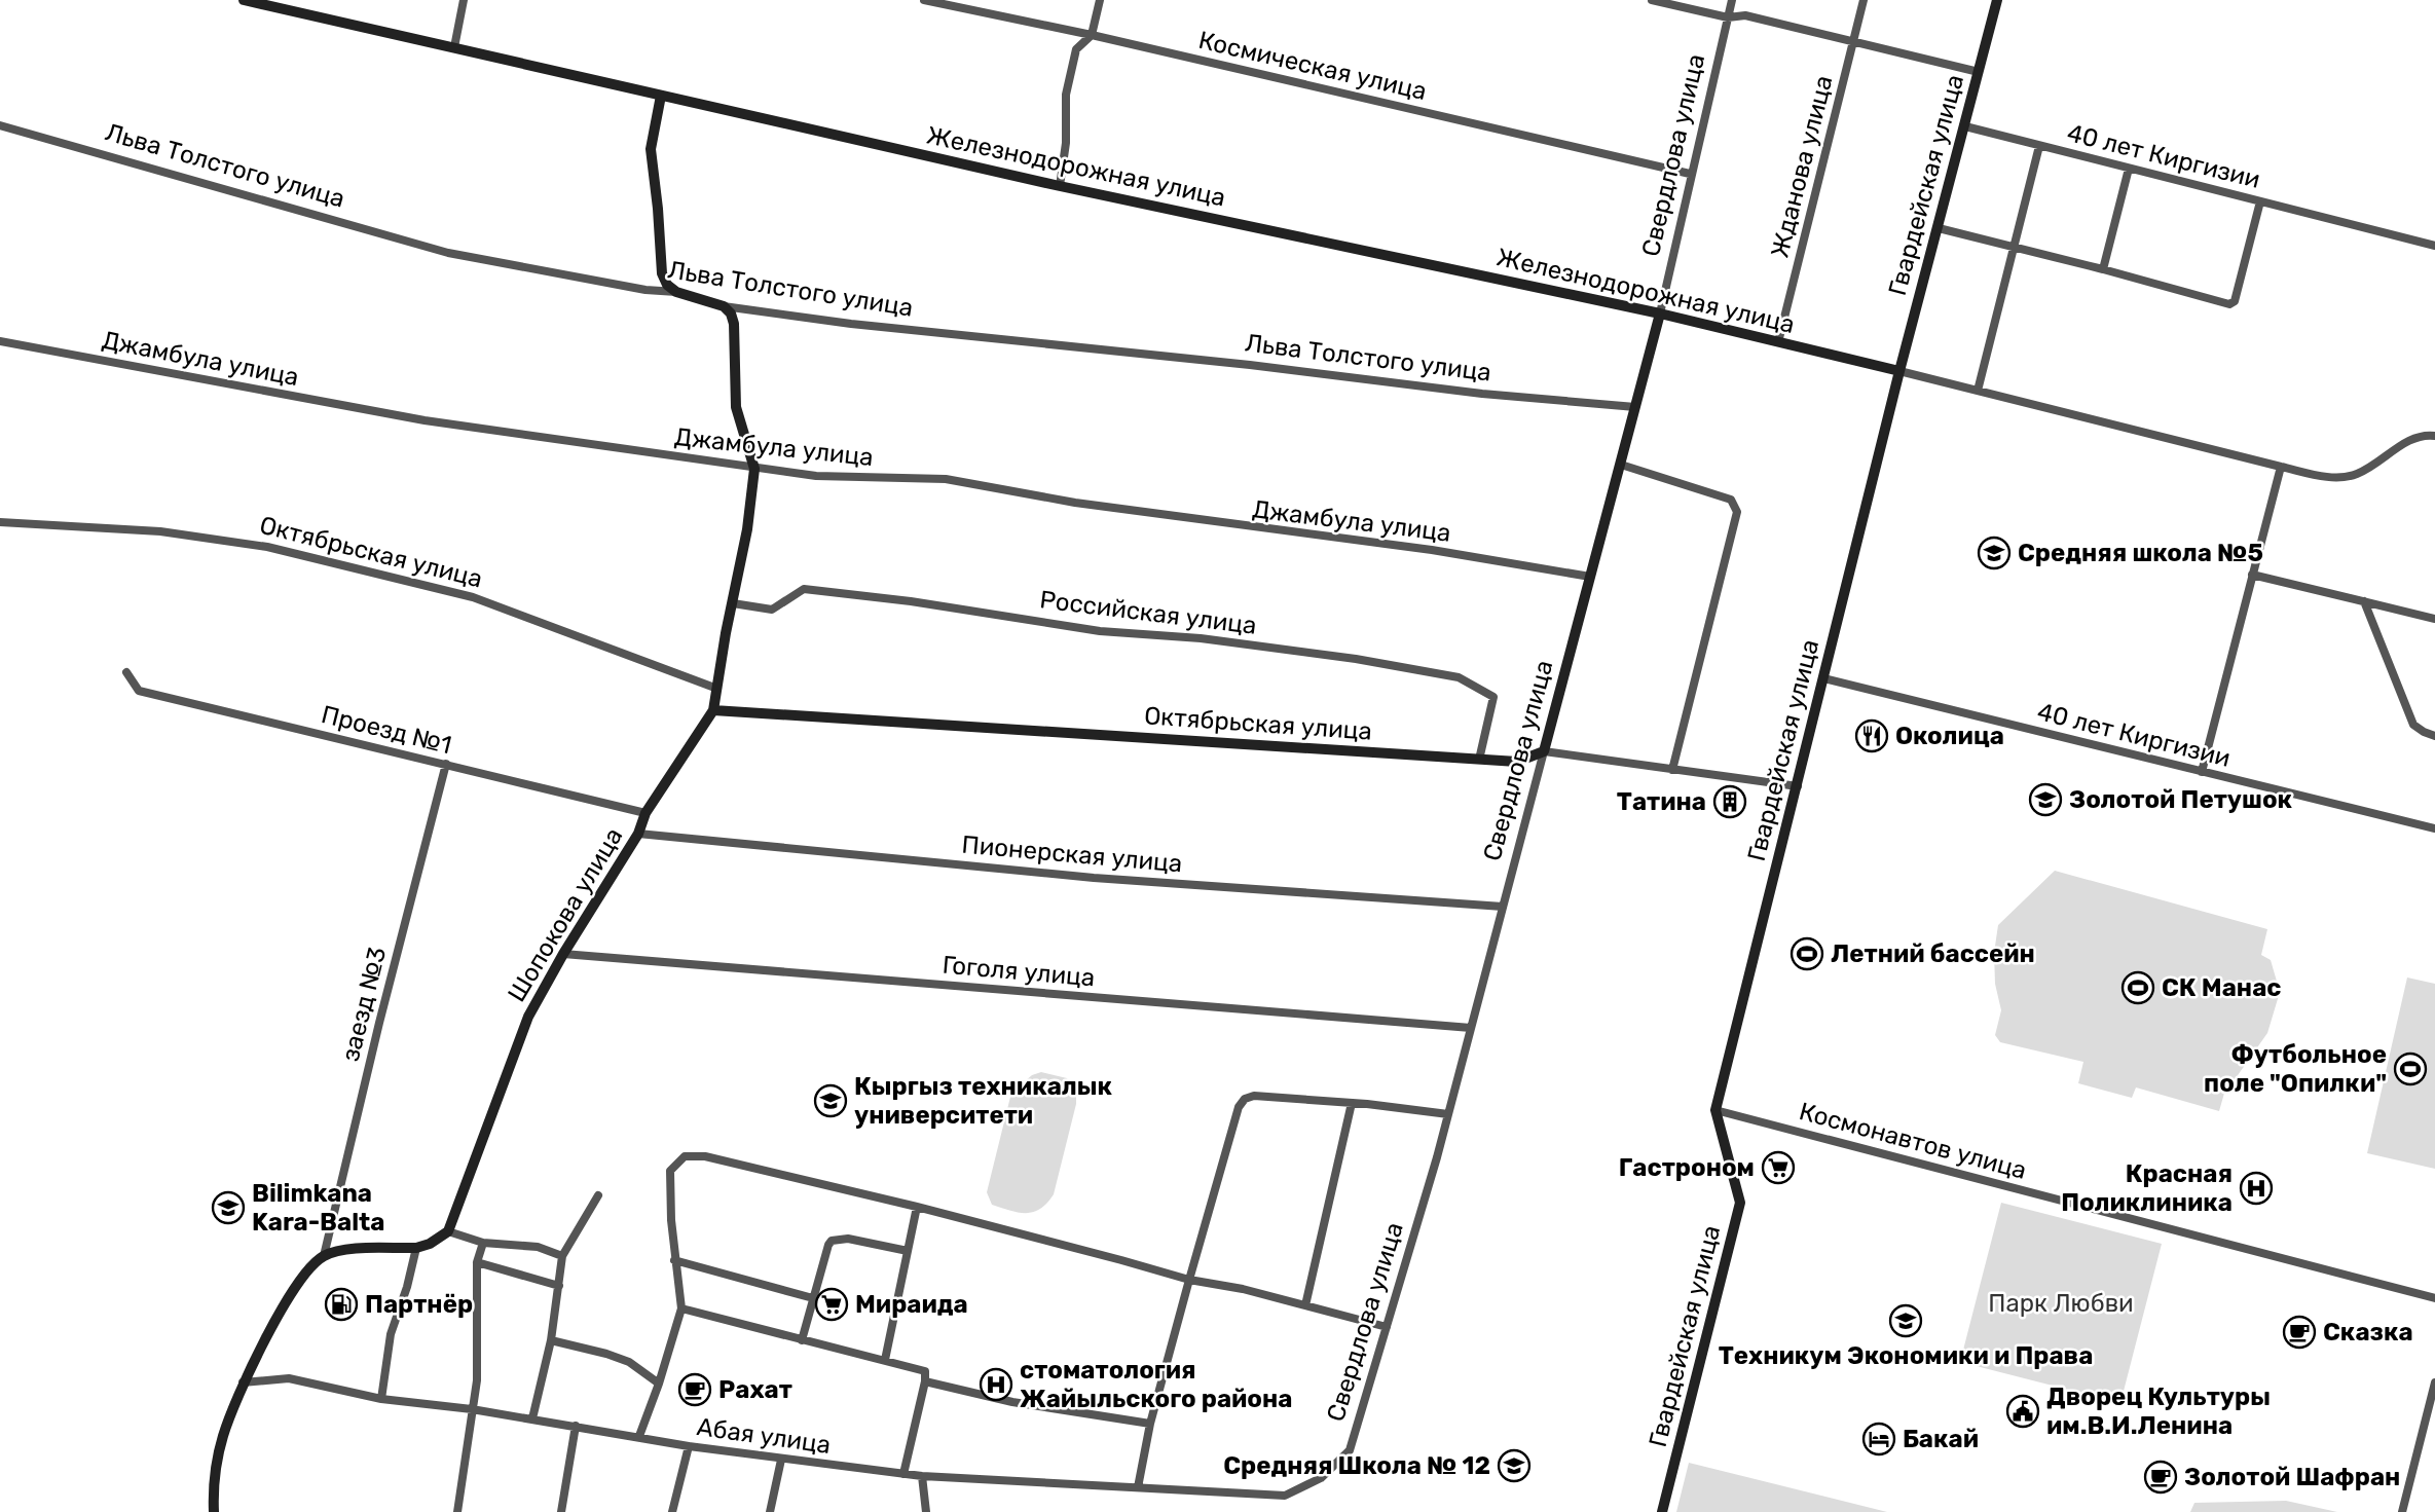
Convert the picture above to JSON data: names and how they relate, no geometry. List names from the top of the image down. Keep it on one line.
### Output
{"streets":{"street":["Космическая улица","Свердлова улица","40 лет Киргизии","Льва Толстого улица","Железнодорожная улица","Жданова улица","Гвардейская улица","Джамбула улица","Октябрьская улица","Российская улица","Проезд №1","Пионерская улица","Шопокова улица","Гоголя улица","заезд №3","Космонавтов улица","Абая улица"]},"crossings":[["Космическая улица","Свердлова улица"],["Свердлова улица","Льва Толстого улица"],["Свердлова улица","Железнодорожная улица"],["Свердлова улица","Джамбула улица"],["Свердлова улица","Октябрьская улица"],["Свердлова улица","Пионерская улица"],["Свердлова улица","Гоголя улица"],["Свердлова улица","Абая улица"],["40 лет Киргизии","Гвардейская улица"],["Льва Толстого улица","Шопокова улица"],["Железнодорожная улица","Жданова улица"],["Железнодорожная улица","Гвардейская улица"],["Гвардейская улица","Октябрьская улица"],["Гвардейская улица","Космонавтов улица"],["Джамбула улица","Шопокова улица"],["Октябрьская улица","Российская улица"],["Октябрьская улица","Шопокова улица"],["Российская улица","Шопокова улица"],["Проезд №1","Шопокова улица"],["Проезд №1","заезд №3"],["Пионерская улица","Шопокова улица"],["Шопокова улица","Гоголя улица"]],"parks":["Парк Любви"],"places":{"school or university":["Средняя школа №5","Золотой Петушок","Кыргыз техникалык университети","Bilimkana Kara-Balta","Техникум Экономики и Права","Средняя Школа № 12"],"restaurant":["Околица"],"building":["Татина"],"sports":["Летний бассейн","СК Манас","Футбольное поле \"Опилки\""],"supermarket":["Гастроном","Мираида"],"hospital":["Красная Поликлиника","стоматология Жайыльского района"],"fuel station":["Партнёр"],"cafe":["Сказка","Рахат","Золотой Шафран"],"public building":["Дворец Культуры им.В.И.Ленина"],"hotel":["Бакай"]}}
